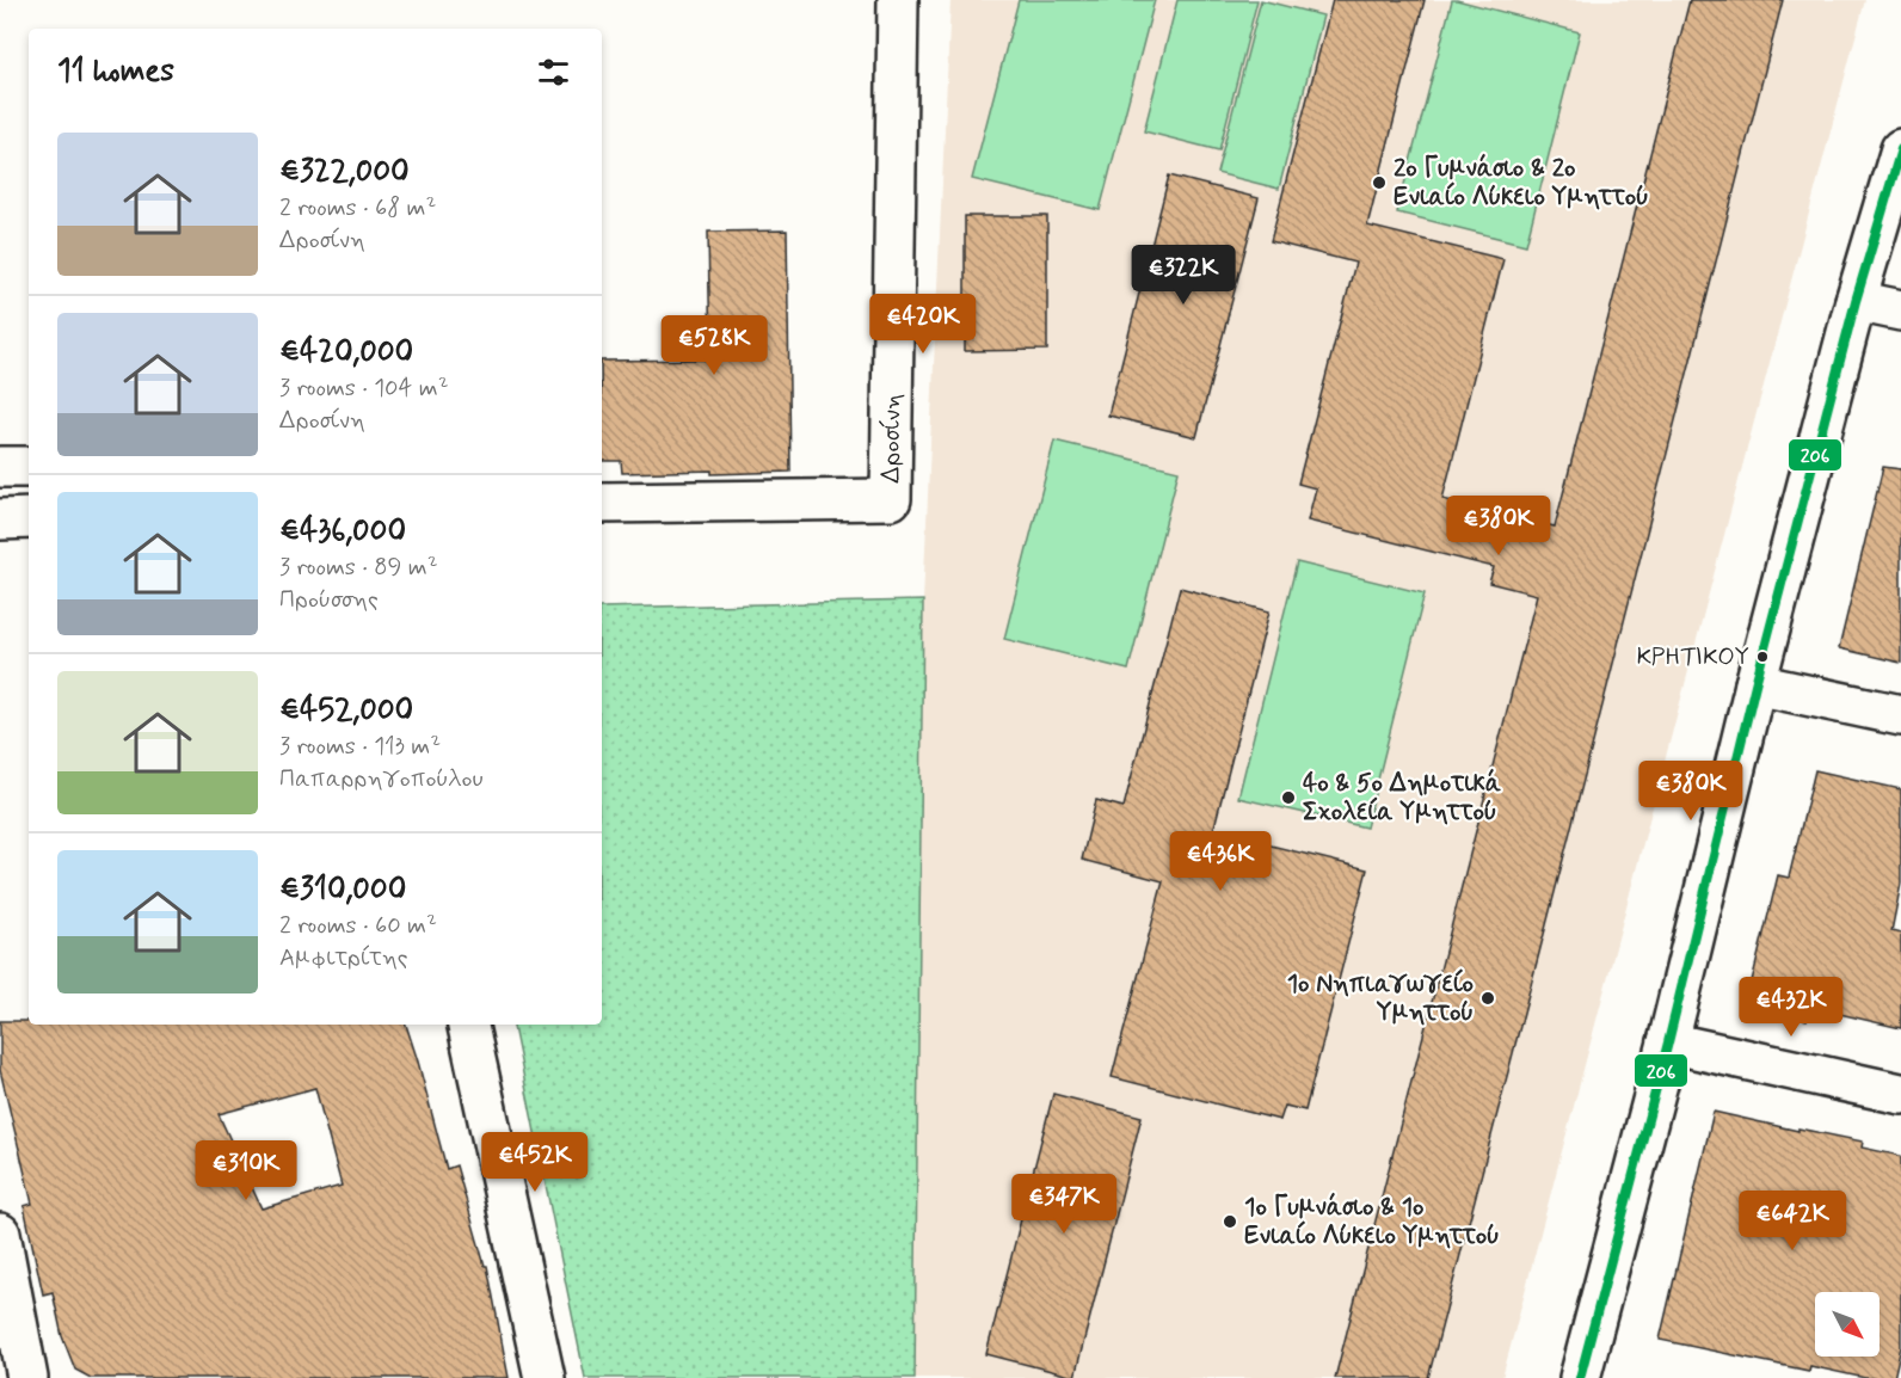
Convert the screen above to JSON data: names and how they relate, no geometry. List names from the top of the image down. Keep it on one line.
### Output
{"streets":{"street":["Δροσίνη"]},"places":["2ο Γυμνάσιο & 2ο Ενιαίο Λύκειο Υμηττού","ΚΡΗΤΙΚΟΥ","4ο & 5ο Δημοτικά Σχολεία Υμηττού","1ο Νηπιαγωγείο Υμηττού","1ο Γυμνάσιο & 1ο Ενιαίο Λύκειο Υμηττού"],"lines":["transit line 206"],"north":"bottom right","page":{"heading":"11 homes","list":[{"name":"€322,000","note":"2 rooms · 68 m² · Δροσίνη"},{"name":"€420,000","note":"3 rooms · 104 m² · Δροσίνη"},{"name":"€436,000","note":"3 rooms · 89 m² · Προύσσης"},{"name":"€452,000","note":"3 rooms · 113 m² · Παπαρρηγοπούλου"},{"name":"€310,000","note":"2 rooms · 60 m² · Αμφιτρίτης"}],"price":["€322K","€420K","€528K","€380K","€380K","€436K","€432K","€452K","€310K","€347K","€642K"]}}
